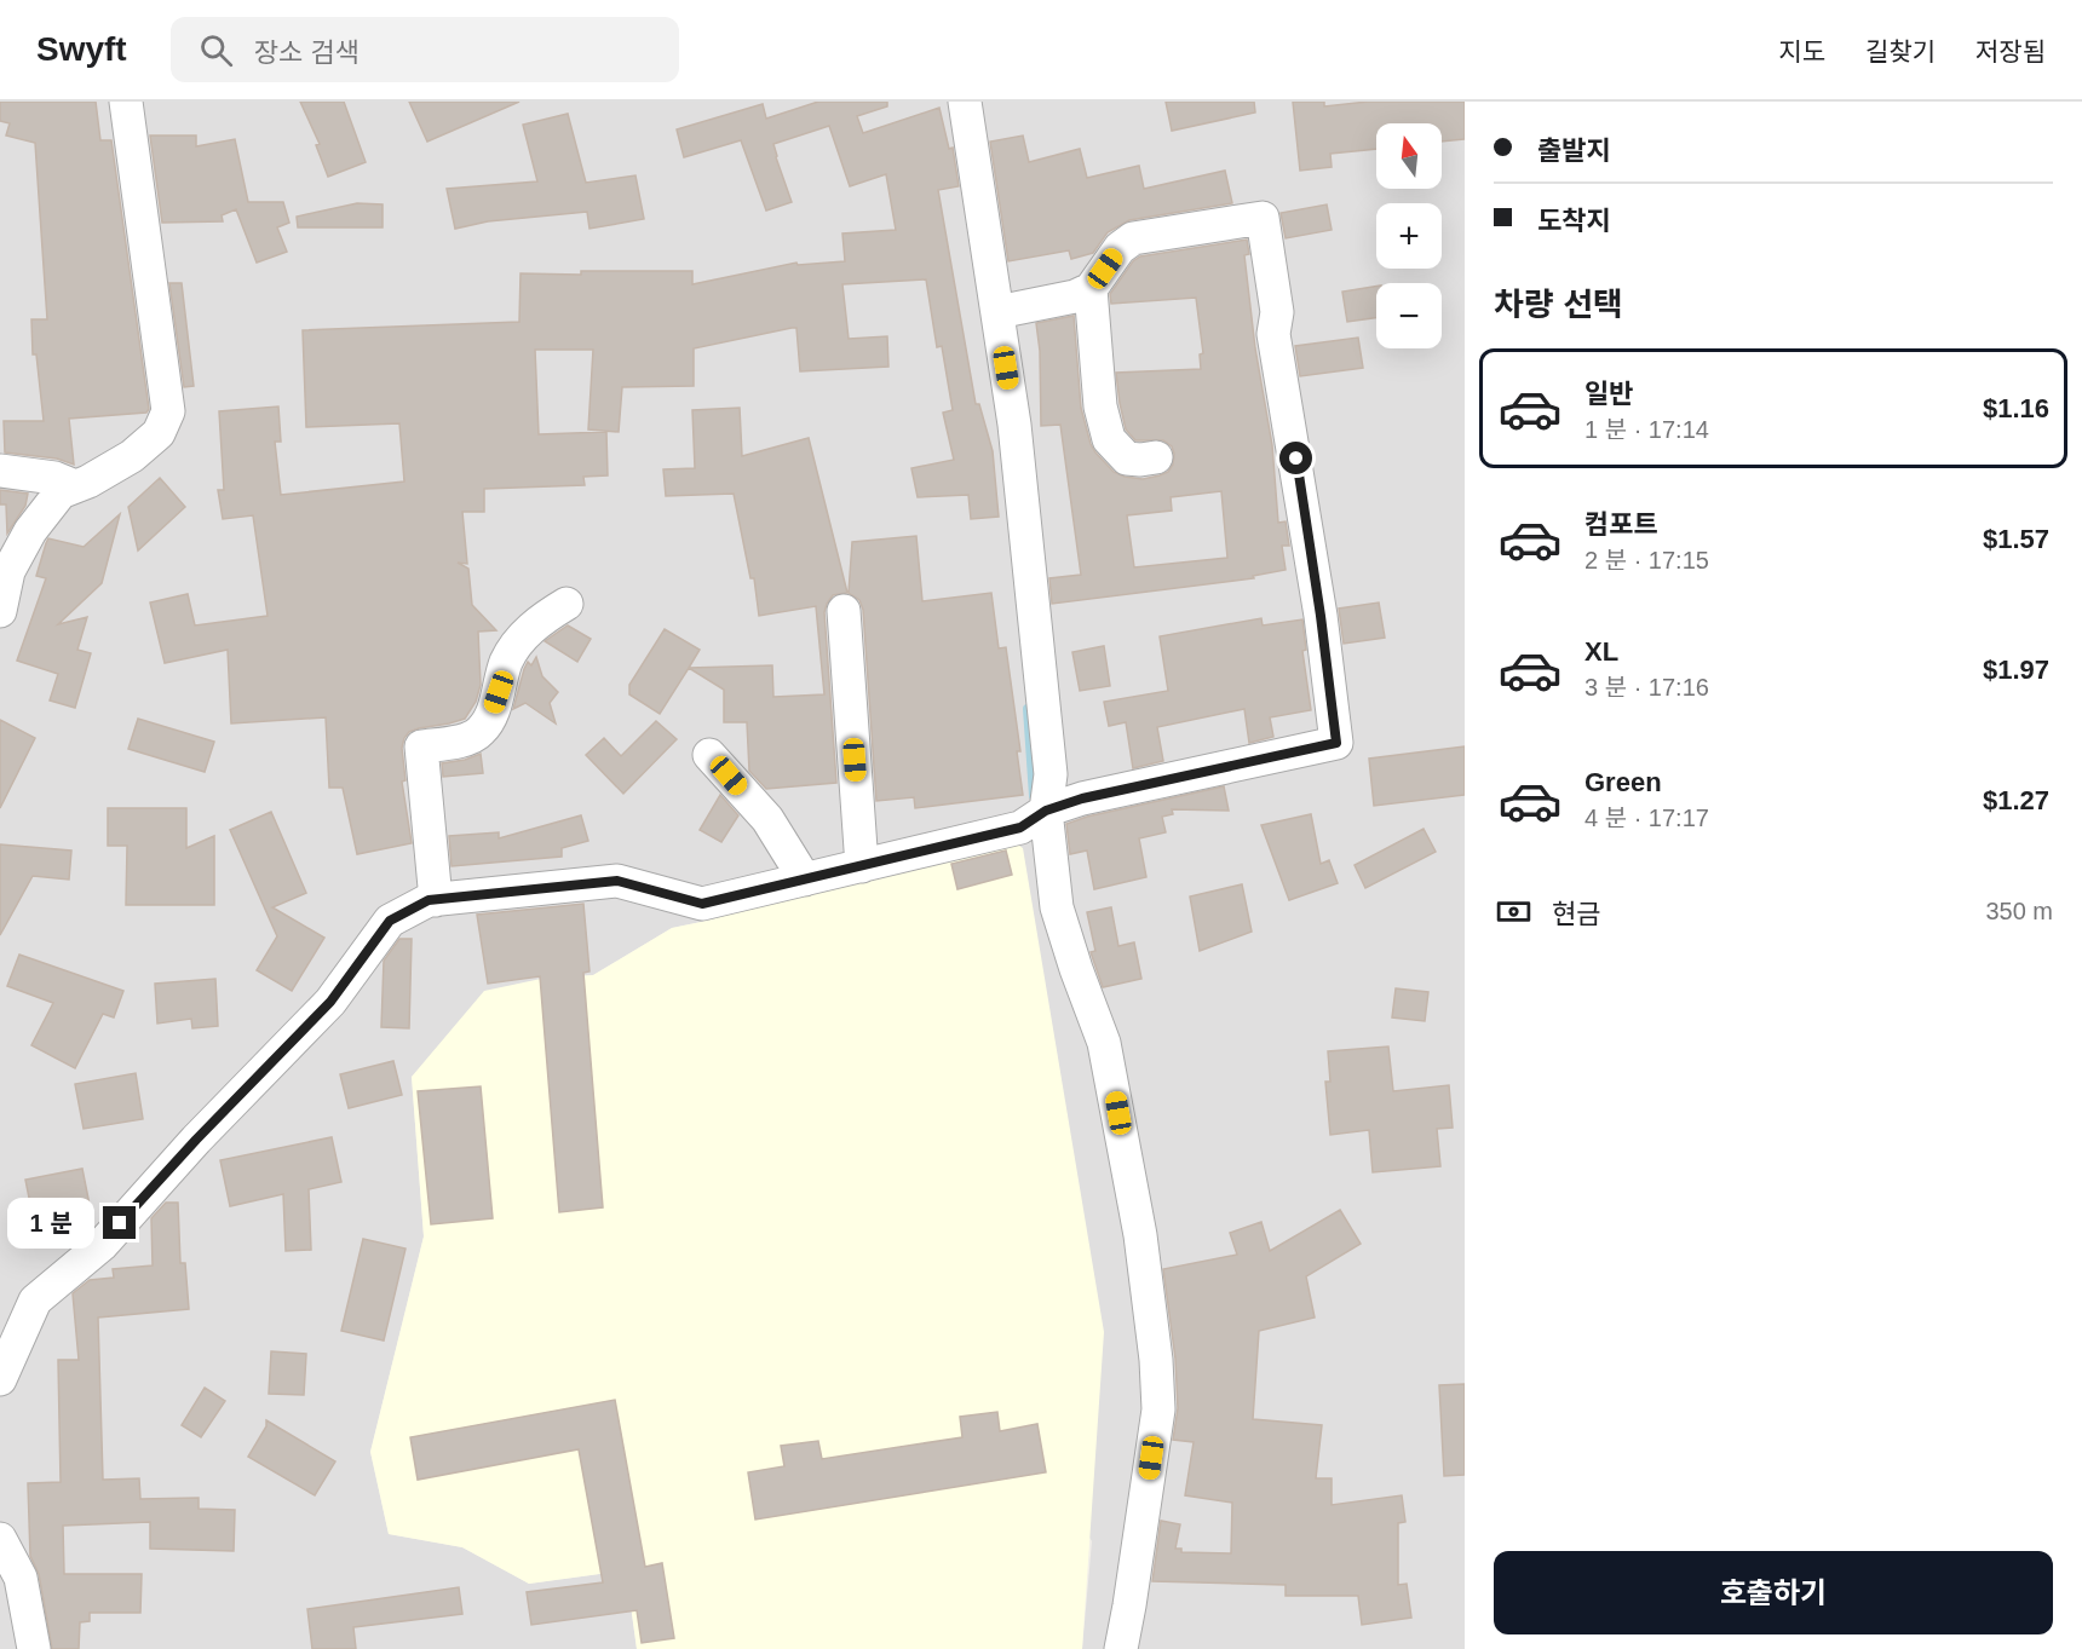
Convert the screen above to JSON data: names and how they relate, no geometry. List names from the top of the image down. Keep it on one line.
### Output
{"north":"top","page":{"header":"Swyft","search":"장소 검색","nav":["지도","길찾기","저장됨"],"banner":["출발지","도착지"],"map_buttons":["+","−"],"heading":"차량 선택","list":[{"name":"일반","note":"1 분 · 17:14","value":"$1.16"},{"name":"컴포트","note":"2 분 · 17:15","value":"$1.57"},{"name":"XL","note":"3 분 · 17:16","value":"$1.97"},{"name":"Green","note":"4 분 · 17:17","value":"$1.27"}],"pay":["현금","350 m"],"bubble":"1 분","buttons":"호출하기"}}
